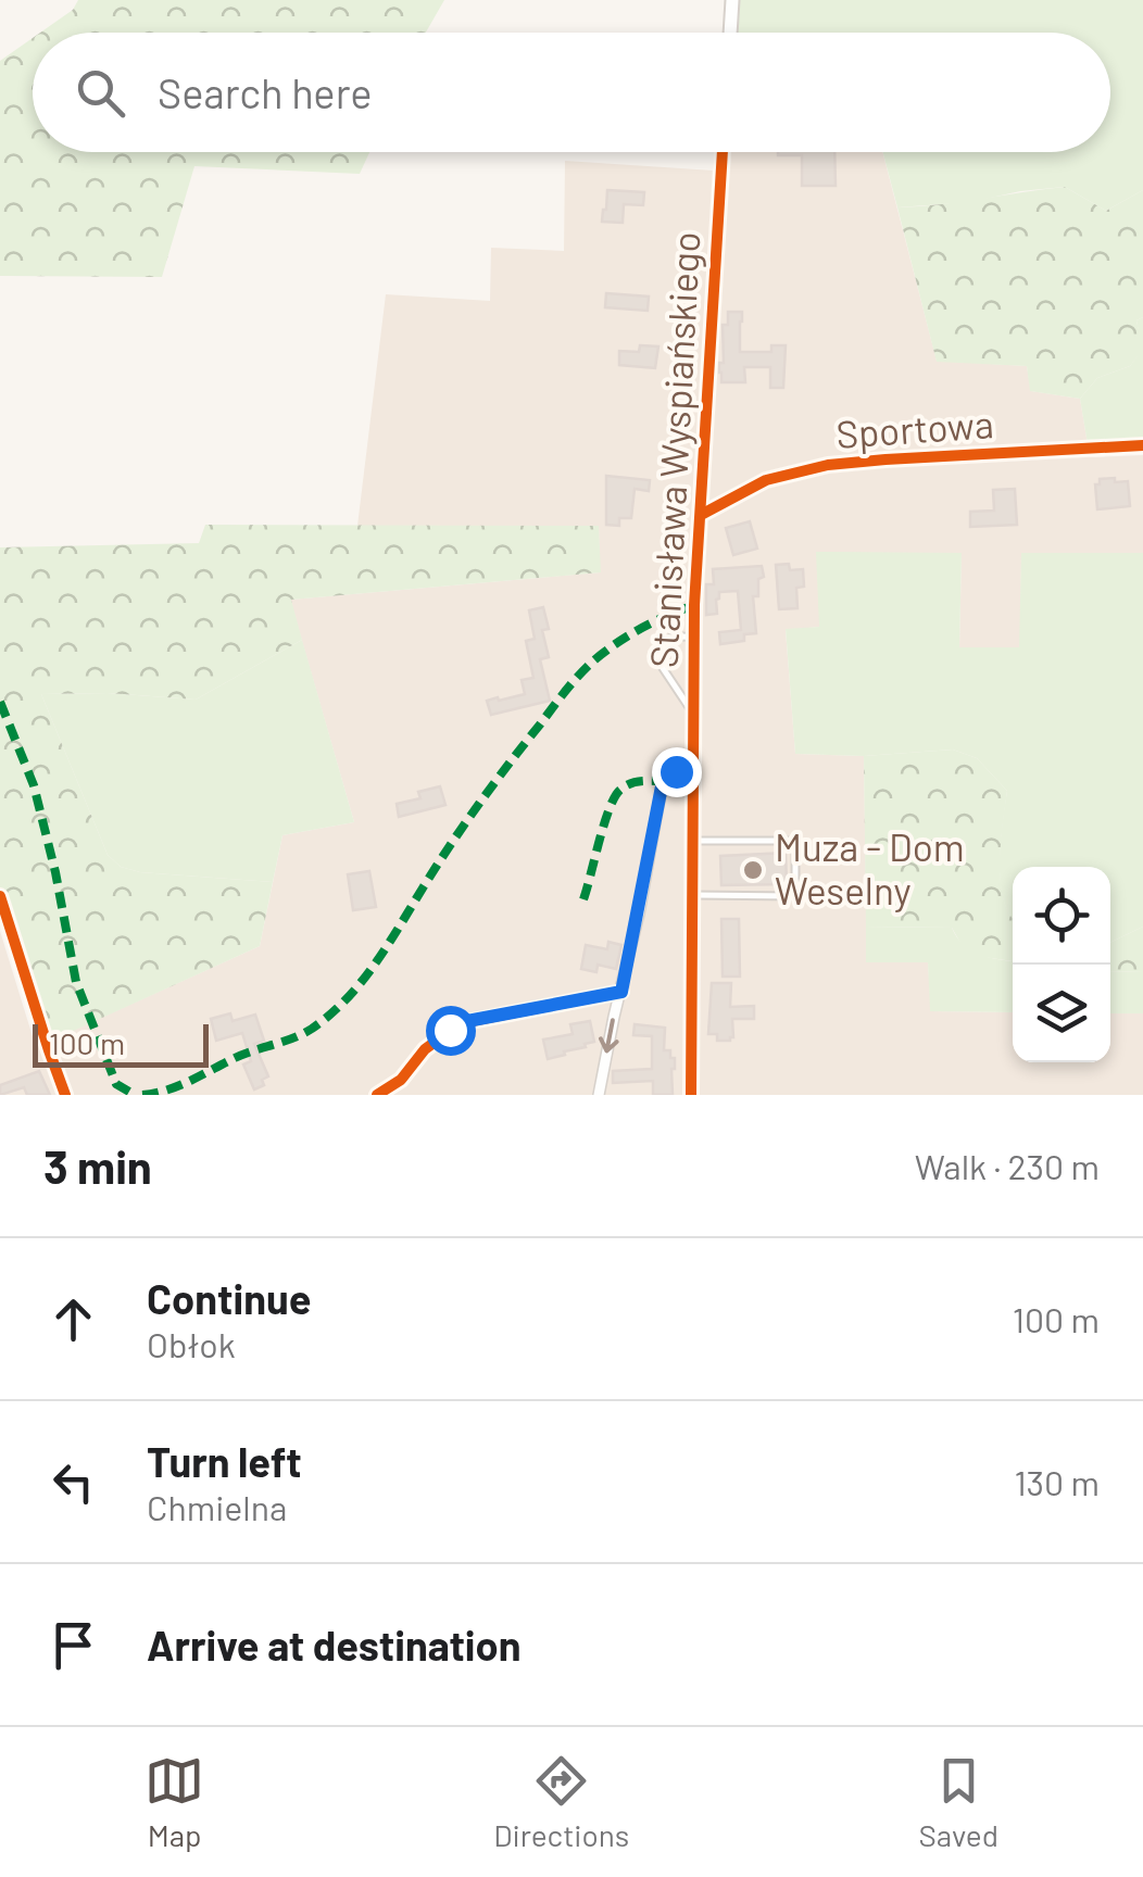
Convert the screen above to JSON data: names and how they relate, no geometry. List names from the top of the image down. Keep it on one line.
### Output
{"streets":{"street":["Sportowa","Stanisława Wyspiańskiego"]},"crossings":[["Sportowa","Stanisława Wyspiańskiego"]],"places":["Muza - Dom Weselny"],"scale_bar":"100 m","page":{"search":"Search here","scale":"100 m","heading":["3 min","Walk · 230 m"],"list":[["Continue","Obłok","100 m"],["Turn left","Chmielna","130 m"],"Arrive at destination"],"nav":["Map","Directions","Saved"]}}
